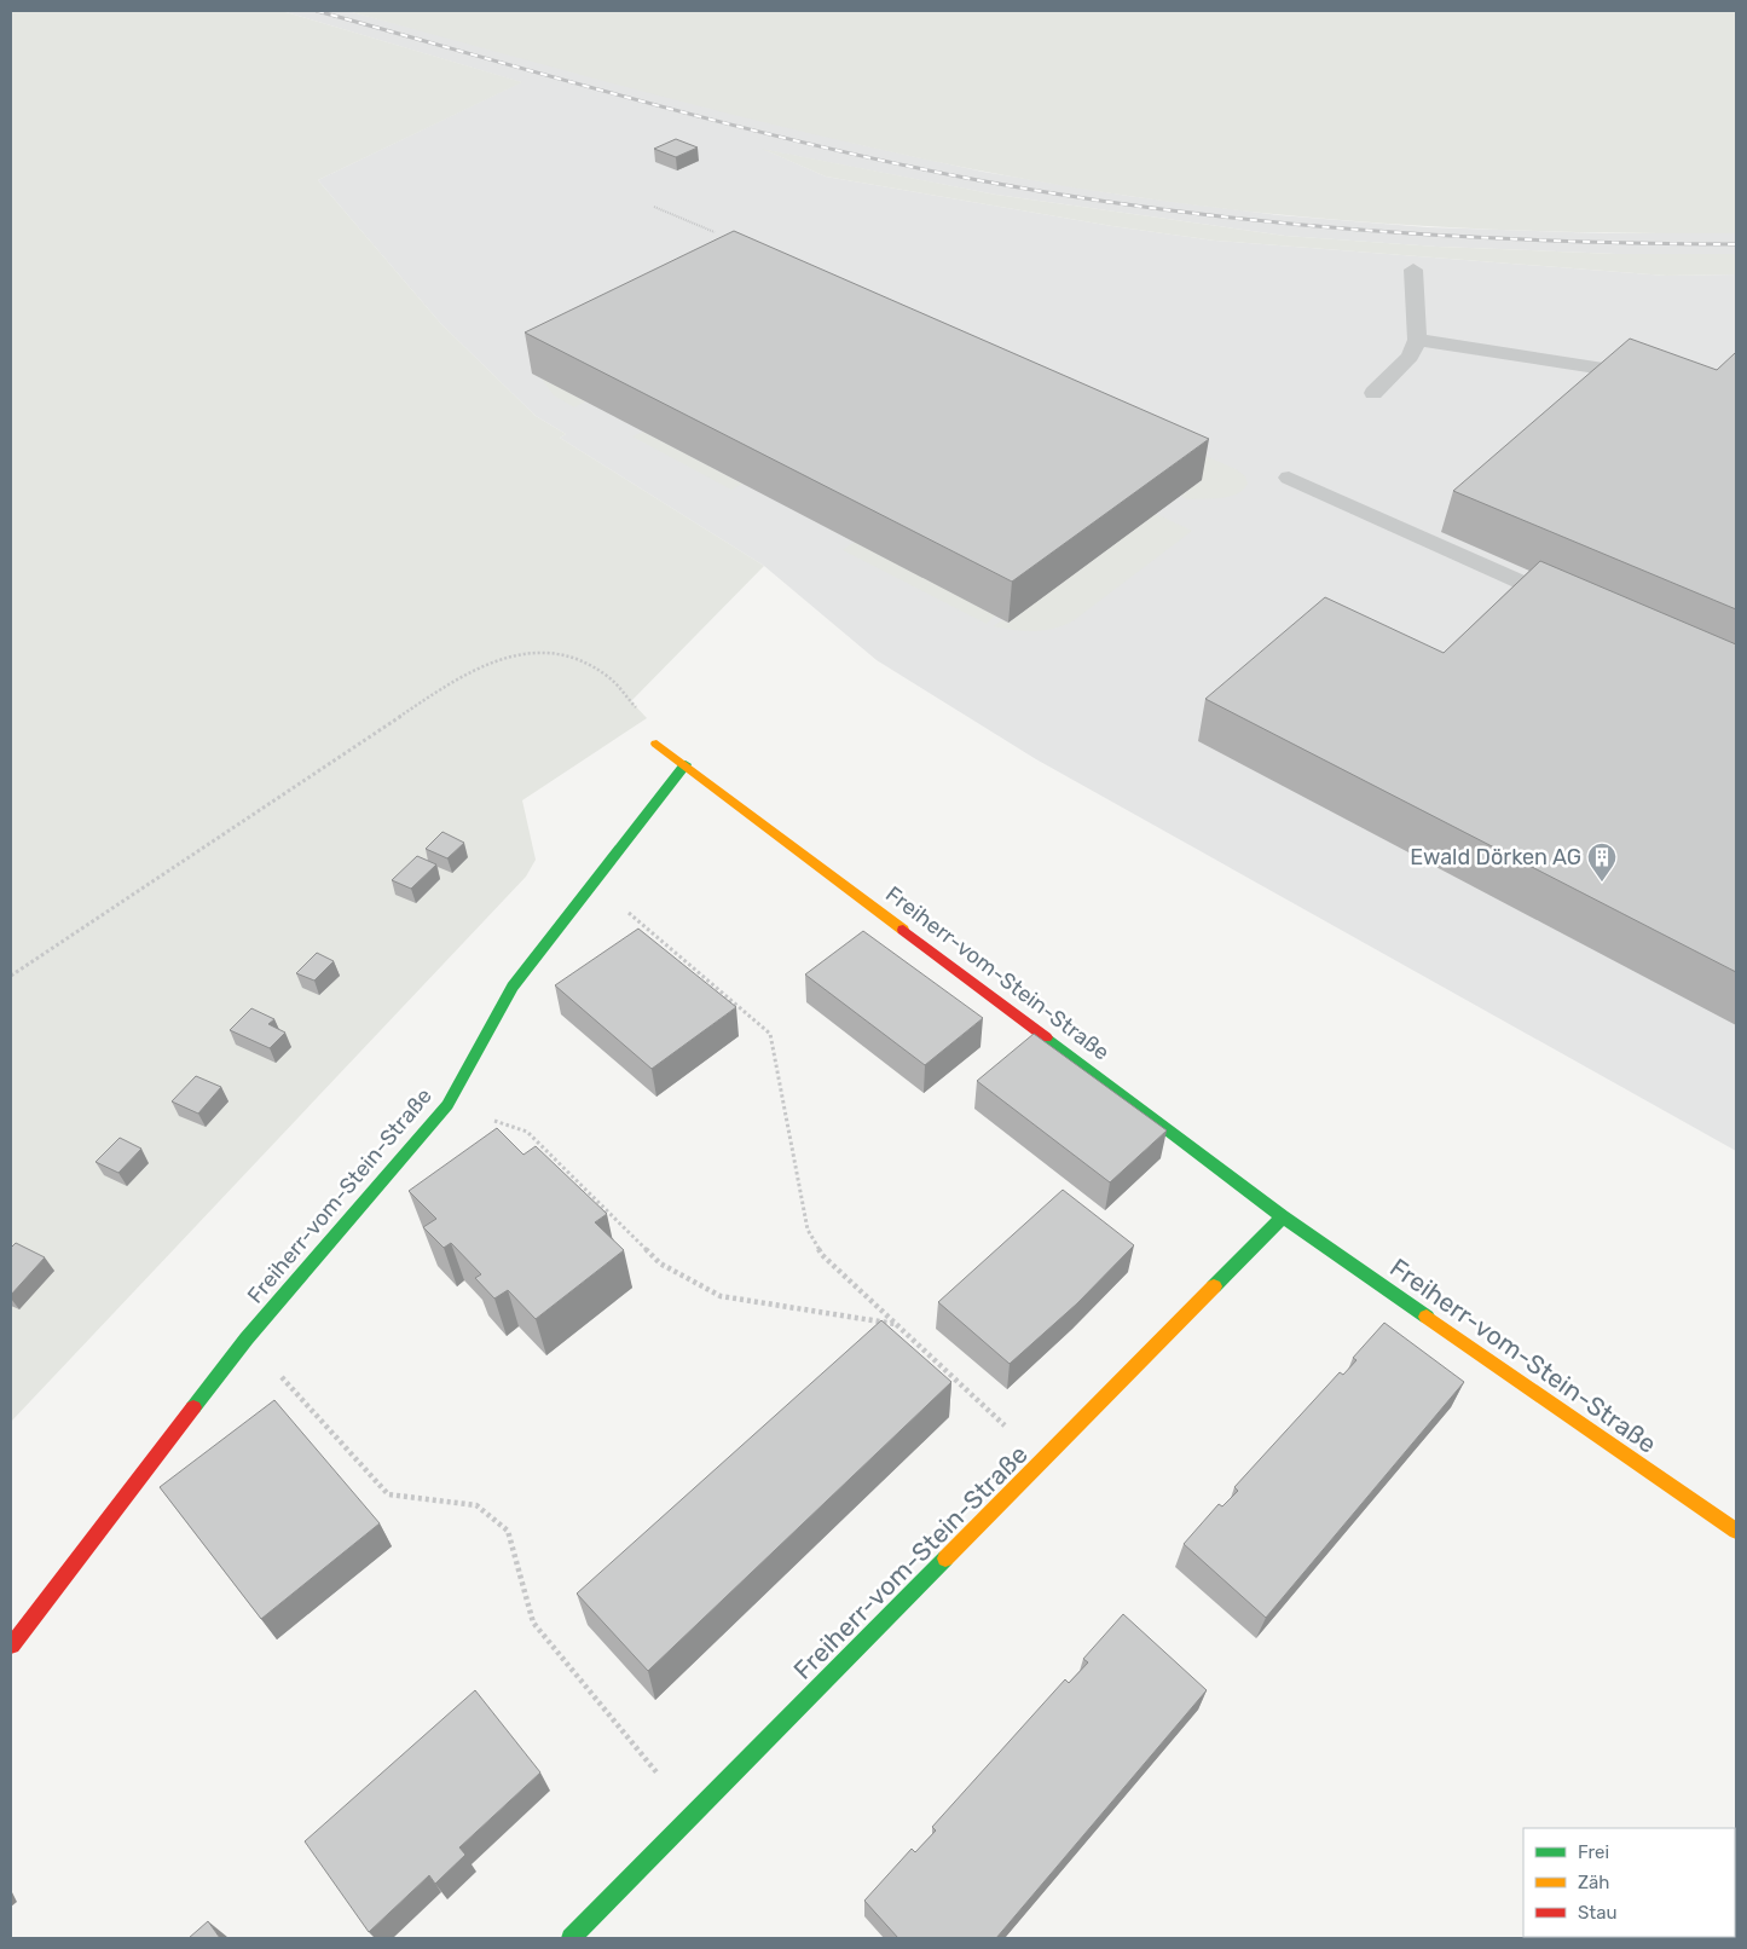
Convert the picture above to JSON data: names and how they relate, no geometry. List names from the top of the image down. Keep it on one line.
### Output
{"streets":{"street":["Freiherr-vom-Stein-Straße"]},"places":{"building":["Ewald Dörken AG"]},"legend":["Frei","Zäh","Stau"]}
